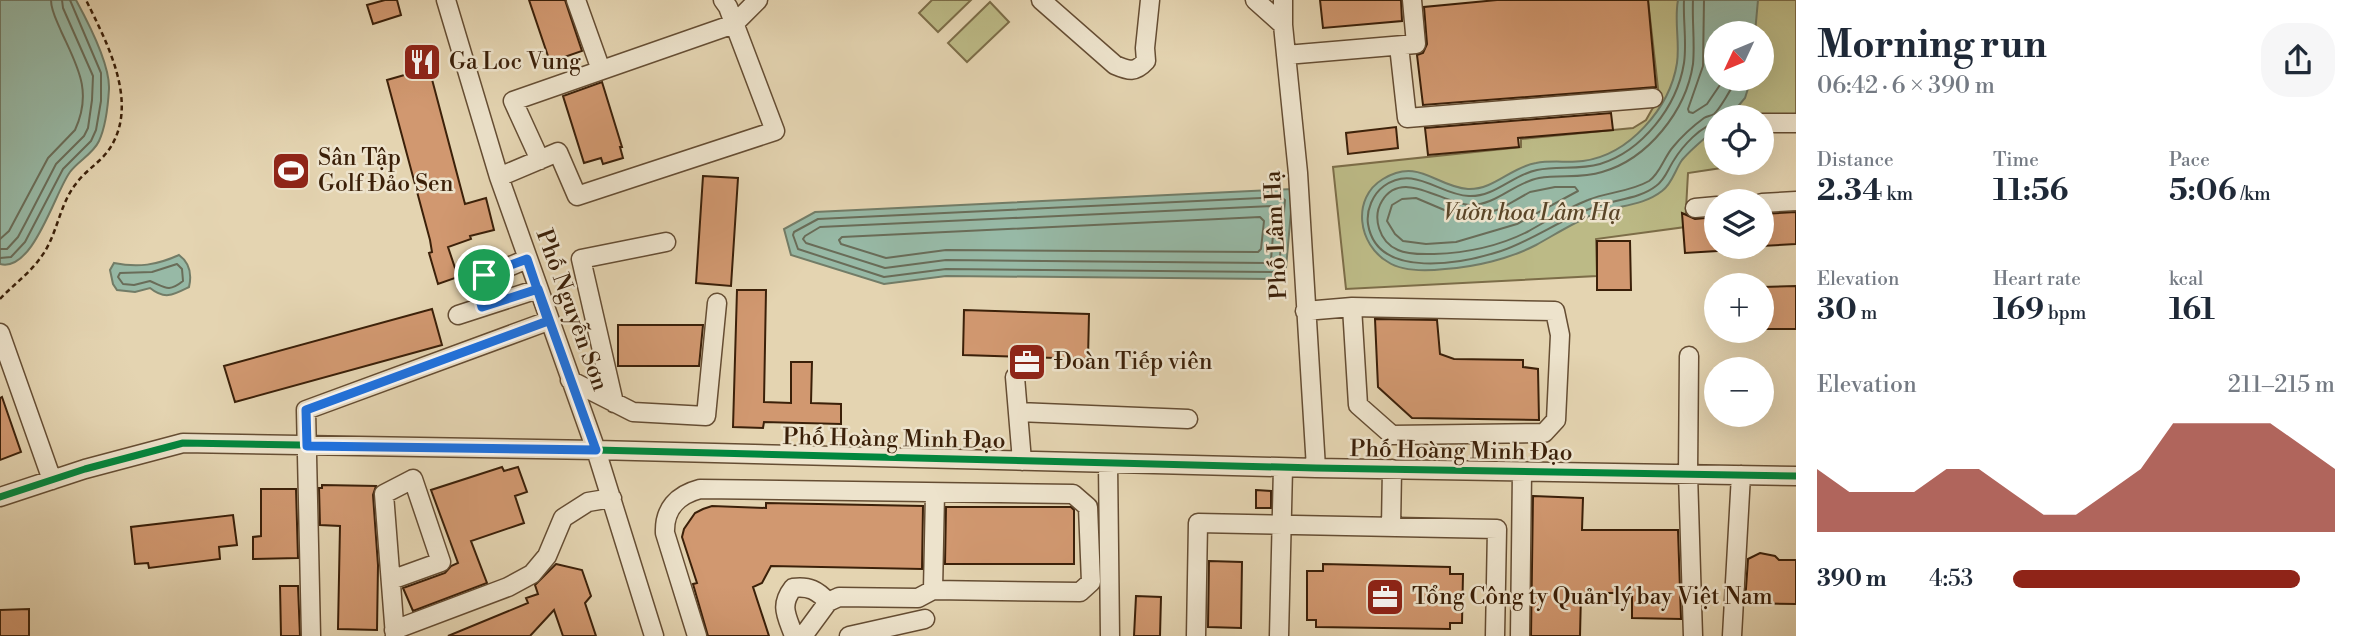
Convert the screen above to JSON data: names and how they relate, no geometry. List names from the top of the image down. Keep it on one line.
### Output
{"streets":{"street":["Phố Lâm Hạ","Phố Nguyễn Sơn","Phố Hoàng Minh Đạo"]},"crossings":[["Phố Lâm Hạ","Phố Hoàng Minh Đạo"],["Phố Nguyễn Sơn","Phố Hoàng Minh Đạo"]],"parks":["Vườn hoa Lâm Hạ"],"places":{"restaurant":["Ga Loc Vung"],"sports":["Sân Tập Golf Đảo Sen"],"office":["Đoàn Tiếp viên","Tổng Công ty Quản lý bay Việt Nam"]},"north":"bottom left","page":{"heading":["Morning run","06:42 · 6 × 390 m"],"map_buttons":["+","−"],"stats":[["Distance","2.34 km"],["Time","11:56"],["Pace","5:06 /km"],["Elevation","30 m"],["Heart rate","169 bpm"],["kcal","161"]],"chart":["Elevation","211–215 m"],"list":[{"name":"390 m","note":"4:53"}]}}
